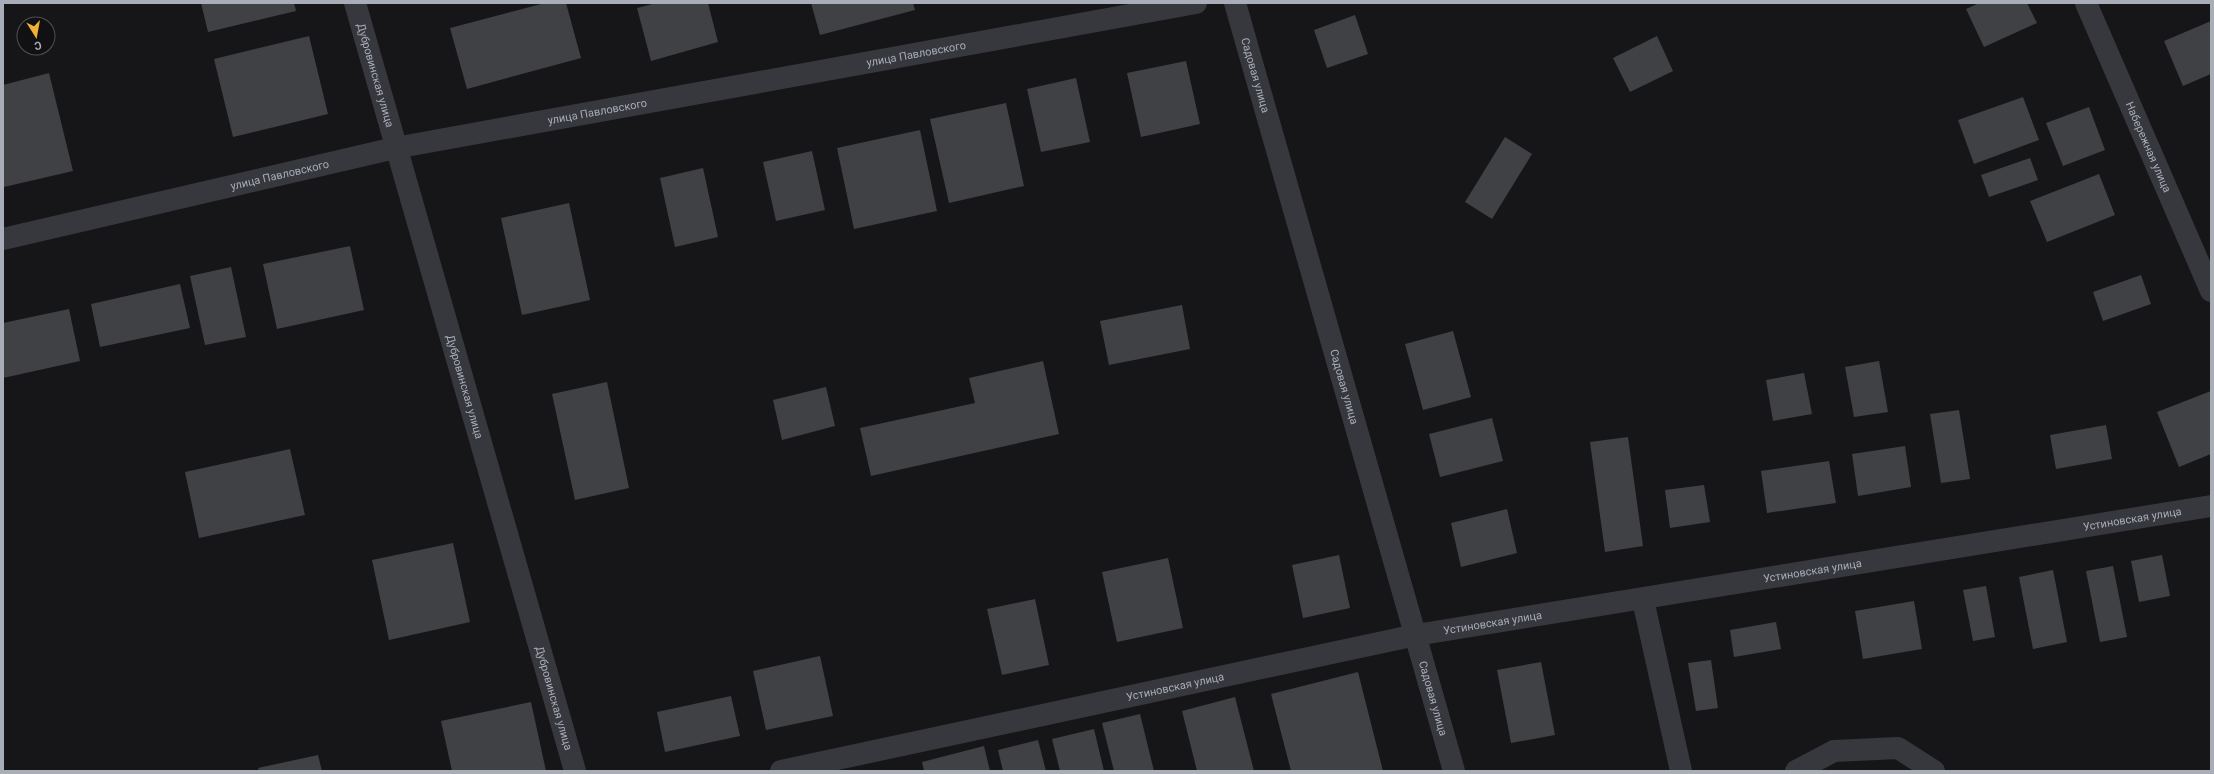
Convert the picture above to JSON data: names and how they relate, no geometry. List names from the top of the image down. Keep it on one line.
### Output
{"streets":{"street":["улица Павловского","Садовая улица","Дубровинская улица","Набережная улица","Устиновская улица"]},"crossings":[["улица Павловского","Дубровинская улица"],["Садовая улица","Устиновская улица"]],"north":"bottom"}
